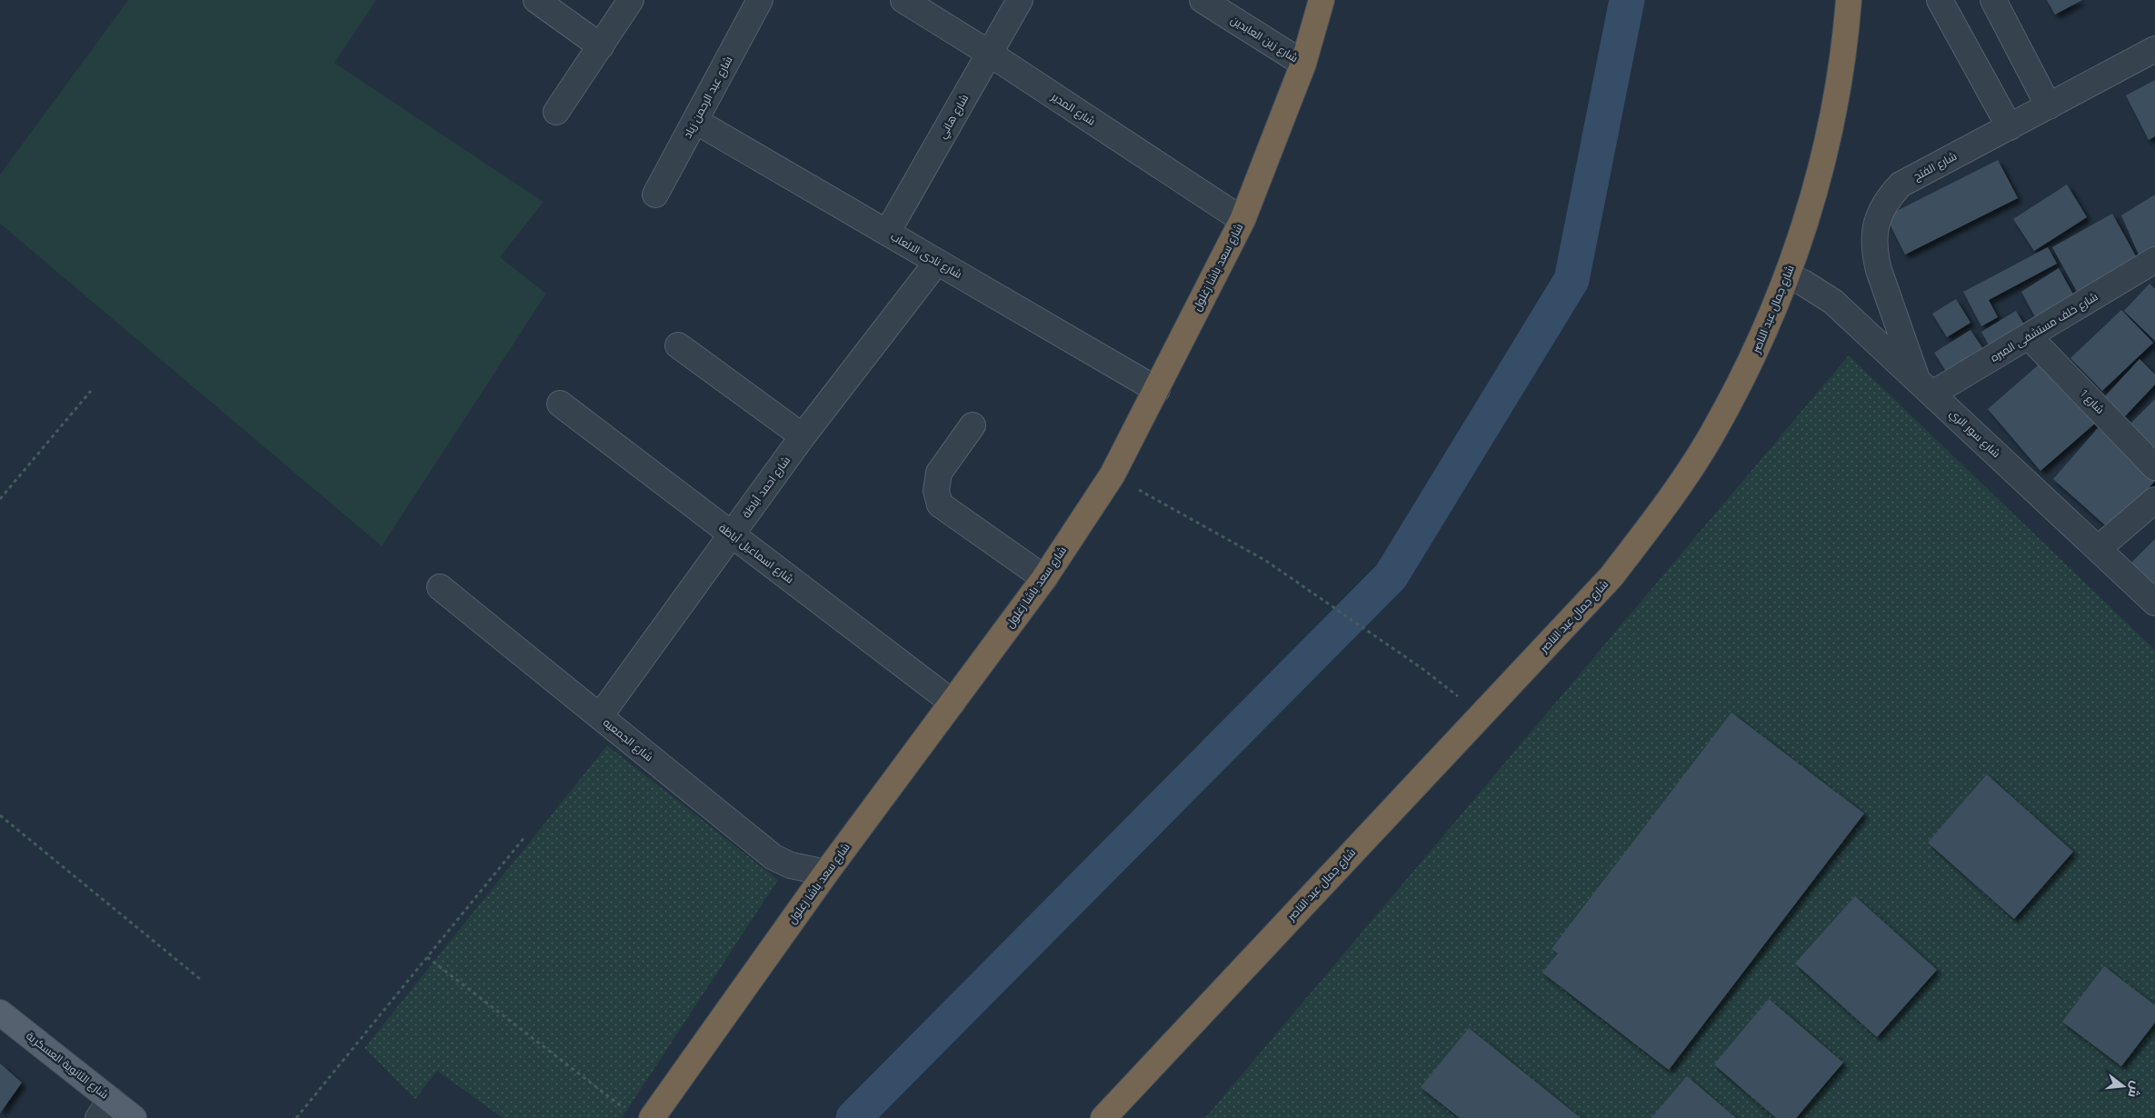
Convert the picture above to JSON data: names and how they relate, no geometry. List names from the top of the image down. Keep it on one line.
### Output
{"streets":{"highway":["شارع سعد باشا زغلول","شارع جمال عبد الناصر"],"main road":["شارع الثانوية العسكرية"],"street":["شارع زين العابدين","شارع عبد الرحمن زياد","شارع المدير","شارع هاني","شارع الفتح","شارع نادى الالعاب","شارع خلف مستشفى المبره","شارع 1","شارع سور الري","شارع احمد أباظة","شارع اسماعيل أباظة","شارع الجمعيه"]},"crossings":[["شارع زين العابدين","شارع سعد باشا زغلول"],["شارع عبد الرحمن زياد","شارع نادى الالعاب"],["شارع المدير","شارع هاني"],["شارع المدير","شارع سعد باشا زغلول"],["شارع هاني","شارع نادى الالعاب"],["شارع الفتح","شارع خلف مستشفى المبره"],["شارع الفتح","شارع سور الري"],["شارع نادى الالعاب","شارع سعد باشا زغلول"],["شارع نادى الالعاب","شارع احمد أباظة"],["شارع سعد باشا زغلول","شارع اسماعيل أباظة"],["شارع سعد باشا زغلول","شارع الجمعيه"],["شارع جمال عبد الناصر","شارع سور الري"],["شارع خلف مستشفى المبره","شارع 1"],["شارع خلف مستشفى المبره","شارع سور الري"],["شارع احمد أباظة","شارع اسماعيل أباظة"],["شارع احمد أباظة","شارع الجمعيه"]],"north":"right"}
